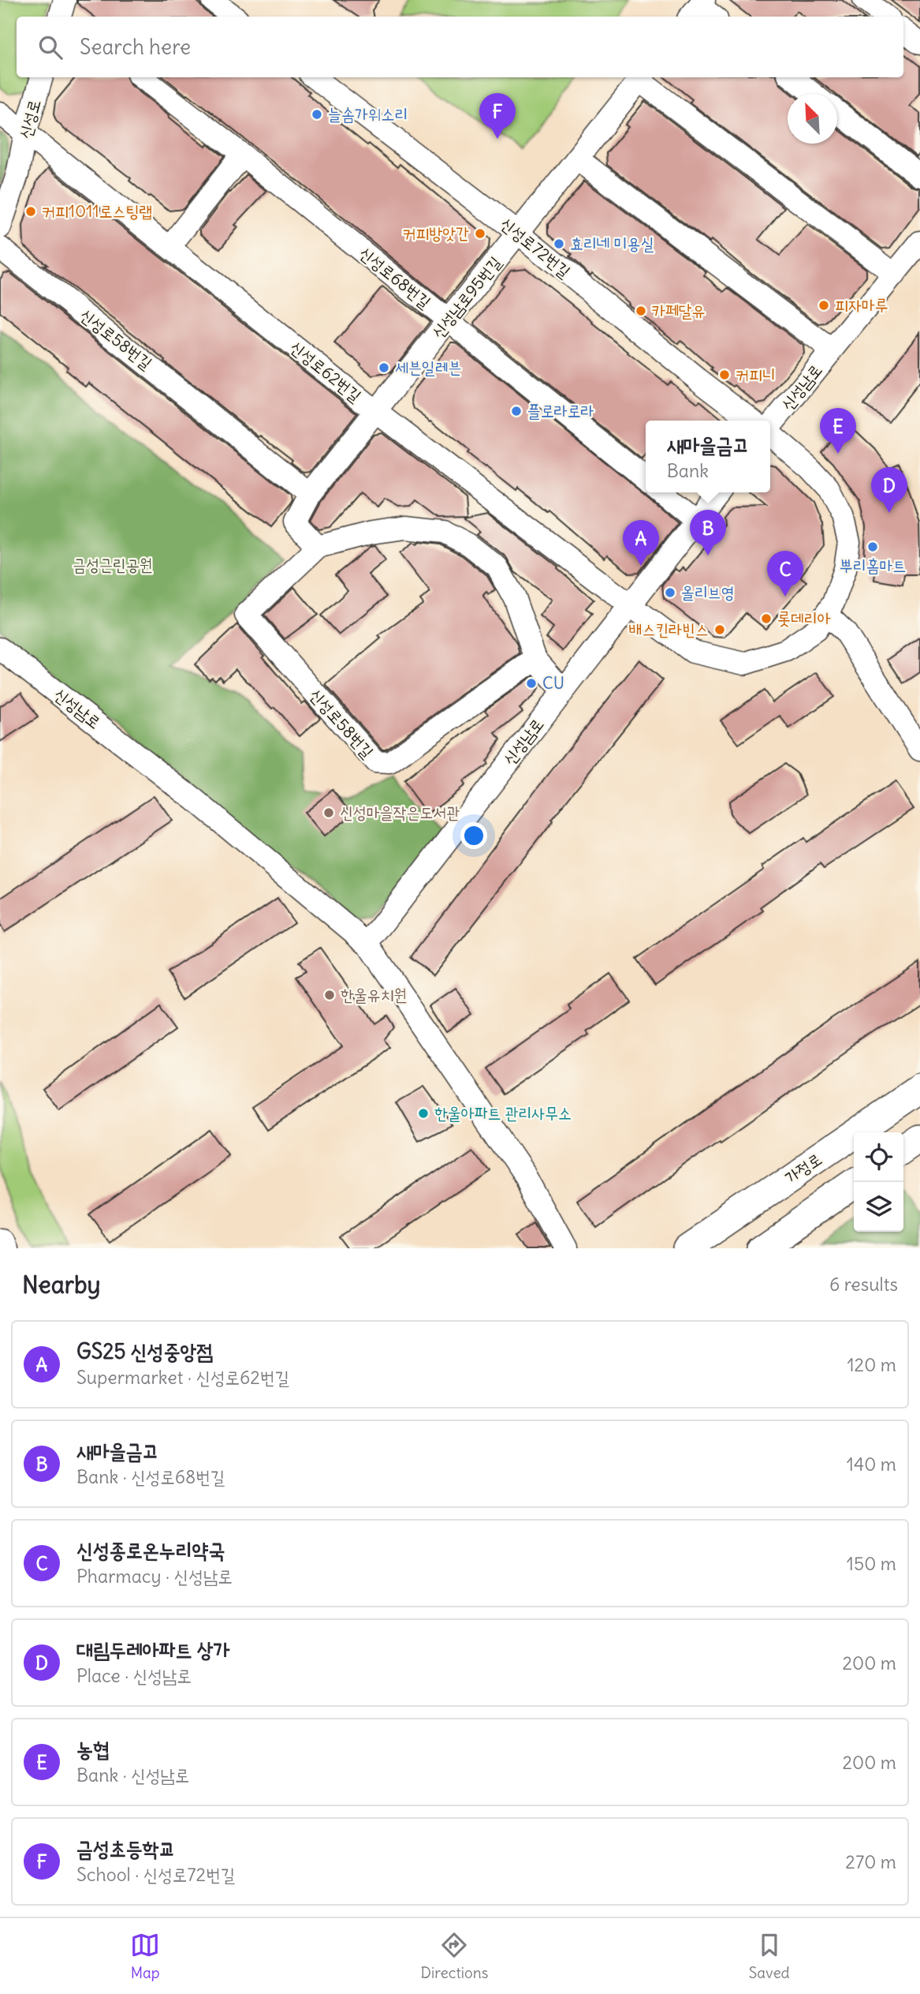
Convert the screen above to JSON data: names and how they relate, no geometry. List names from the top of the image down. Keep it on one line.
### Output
{"streets":{"main road":["가정로"],"street":["신성로","신성로72번길","신성로68번길","신성남로95번길","신성로58번길","신성로62번길","신성남로"]},"crossings":[["신성로","신성로62번길"],["신성로72번길","신성남로95번길"],["신성로68번길","신성남로95번길"],["신성남로95번길","신성로58번길"],["신성남로95번길","신성로62번길"],["신성남로95번길","신성남로"],["신성로58번길","신성남로"],["신성로62번길","신성남로"]],"parks":["금성근린공원"],"places":["늘솜가위소리","커피1011로스팅랩","커피방앗간","효리네 미용실","피자마루","카페달유","세븐일레븐","커피니","플로라로라","뿌리홈마트","올리브영","롯데리아","배스킨라빈스","CU","신성마을작은도서관","한울유치원","한울아파트 관리사무소"],"north":"top left","page":{"search":"Search here","pins":["F","E","D","B","A","C"],"popup":["새마을금고","Bank"],"heading":["Nearby","6 results"],"list":[{"mark":"A","name":"GS25 신성중앙점","note":"Supermarket · 신성로62번길","value":"120 m"},{"mark":"B","name":"새마을금고","note":"Bank · 신성로68번길","value":"140 m"},{"mark":"C","name":"신성종로온누리약국","note":"Pharmacy · 신성남로","value":"150 m"},{"mark":"D","name":"대림두레아파트 상가","note":"Place · 신성남로","value":"200 m"},{"mark":"E","name":"농협","note":"Bank · 신성남로","value":"200 m"},{"mark":"F","name":"금성초등학교","note":"School · 신성로72번길","value":"270 m"}],"nav":["Map","Directions","Saved"]}}
